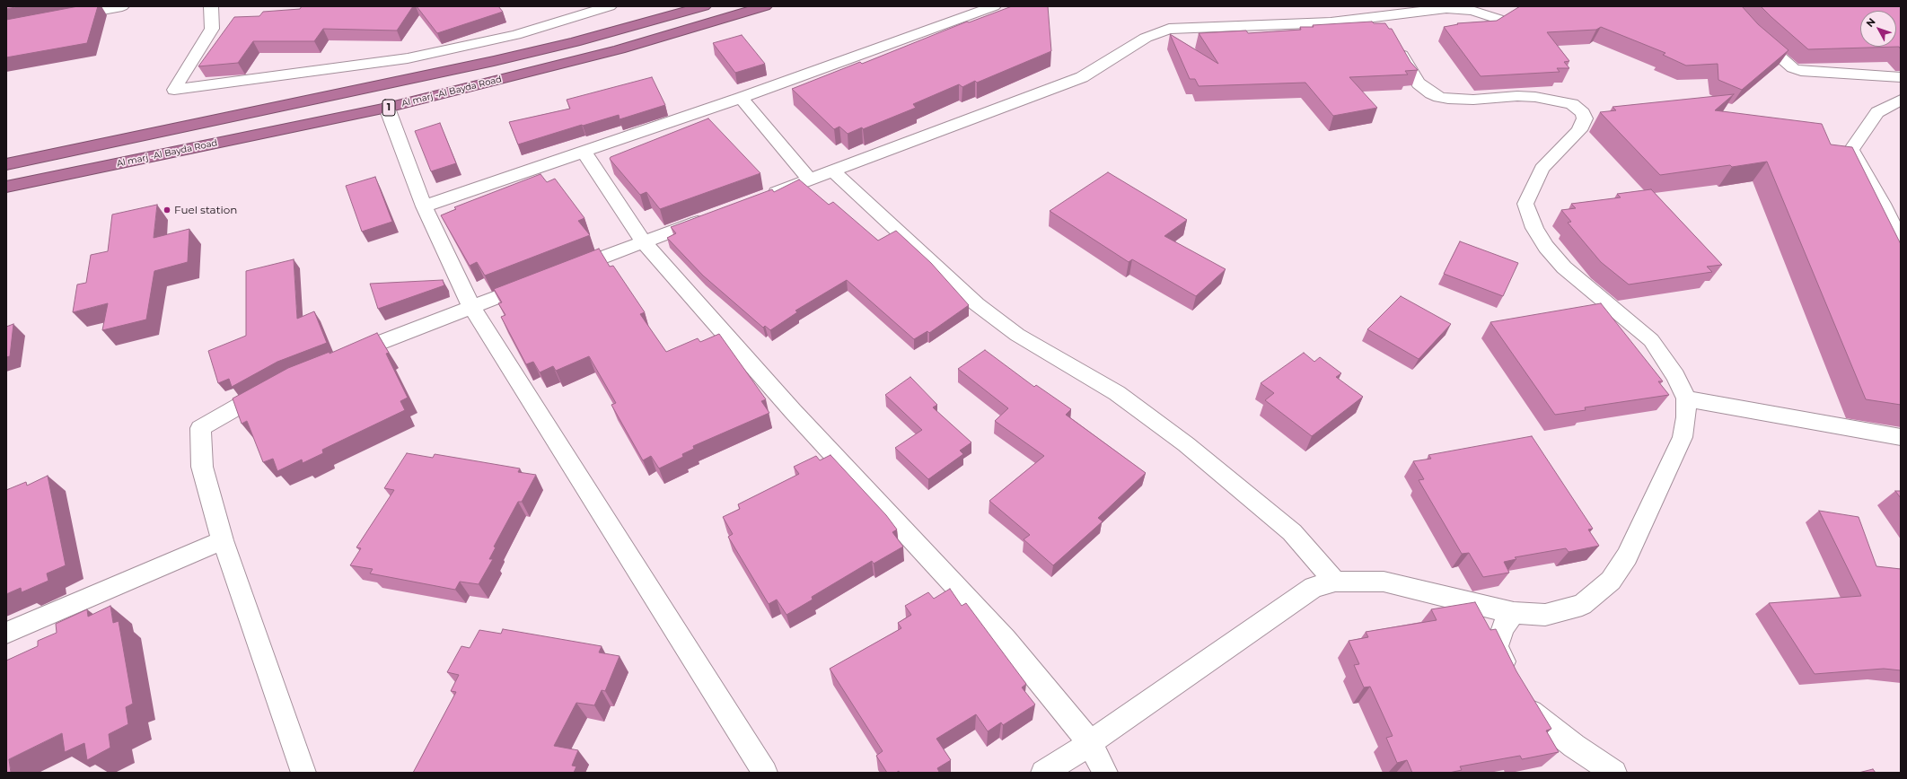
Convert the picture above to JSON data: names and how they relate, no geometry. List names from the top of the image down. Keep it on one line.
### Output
{"streets":{"highway":["Al marj -Al Bayda Road","1"]},"places":["Fuel station"],"north":"top left"}
